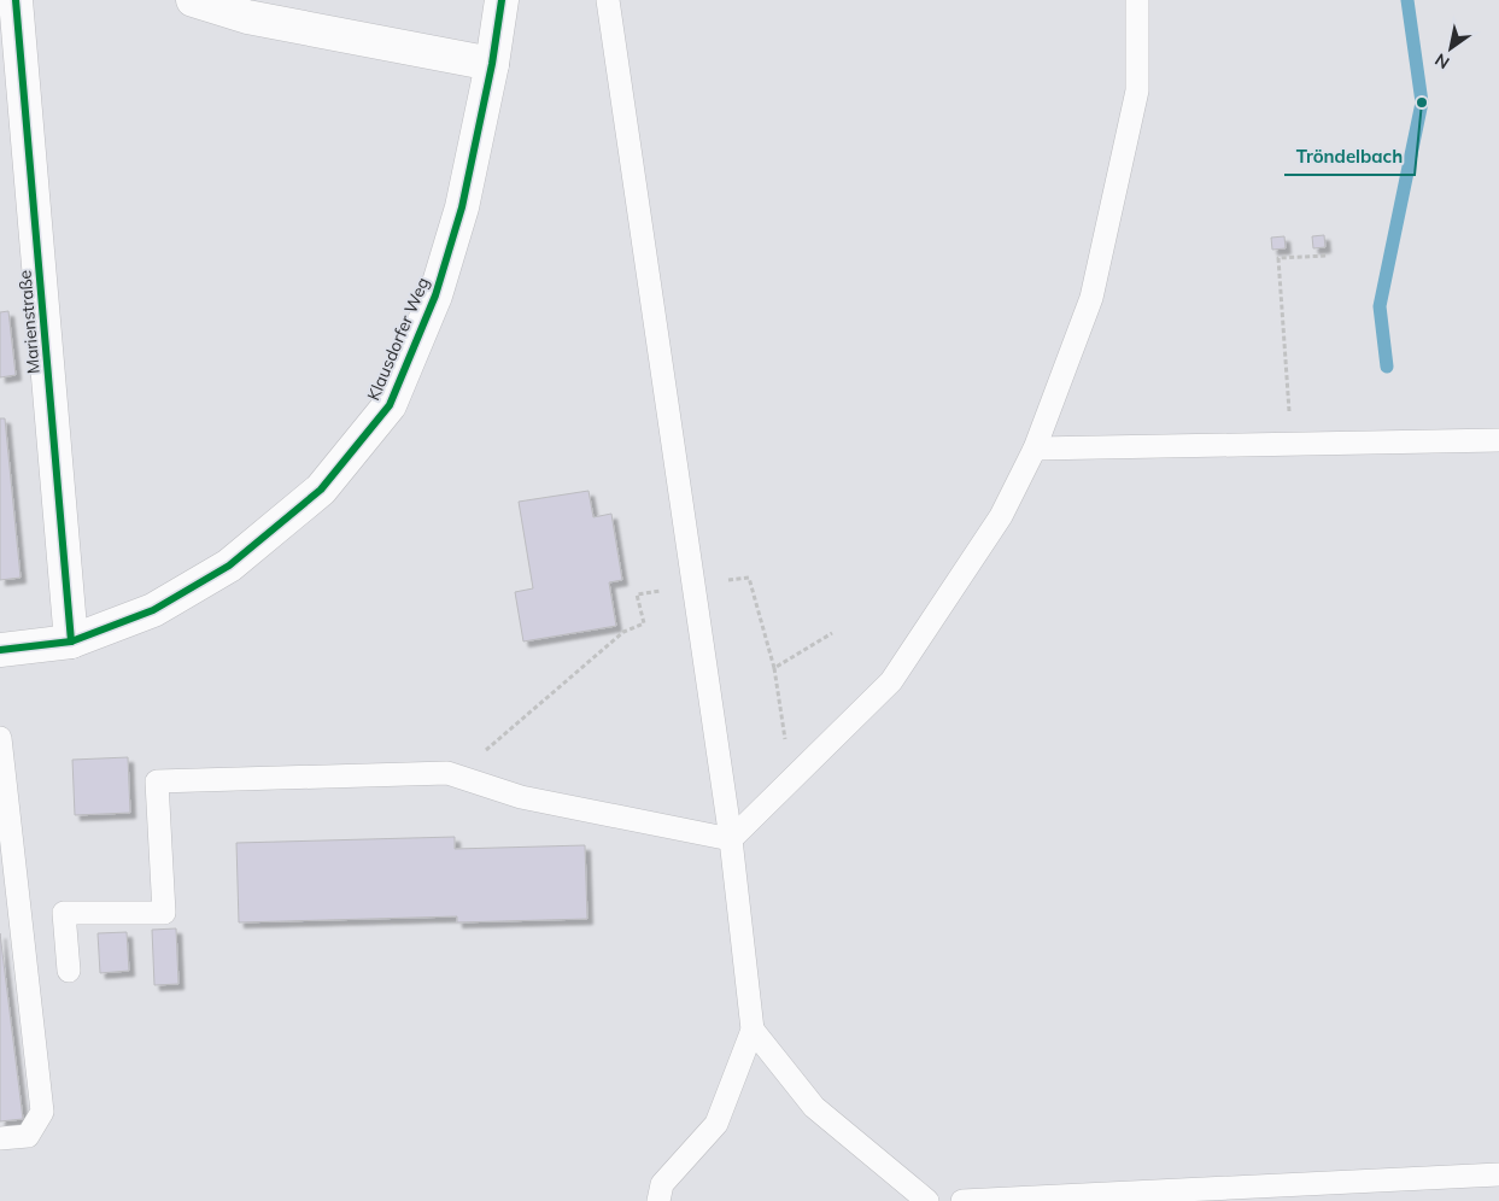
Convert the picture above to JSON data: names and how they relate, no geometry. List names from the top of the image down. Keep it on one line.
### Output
{"streets":{"street":["Marienstraße","Klausdorfer Weg"]},"crossings":[["Marienstraße","Klausdorfer Weg"]],"places":["Tröndelbach"],"north":"bottom left"}
